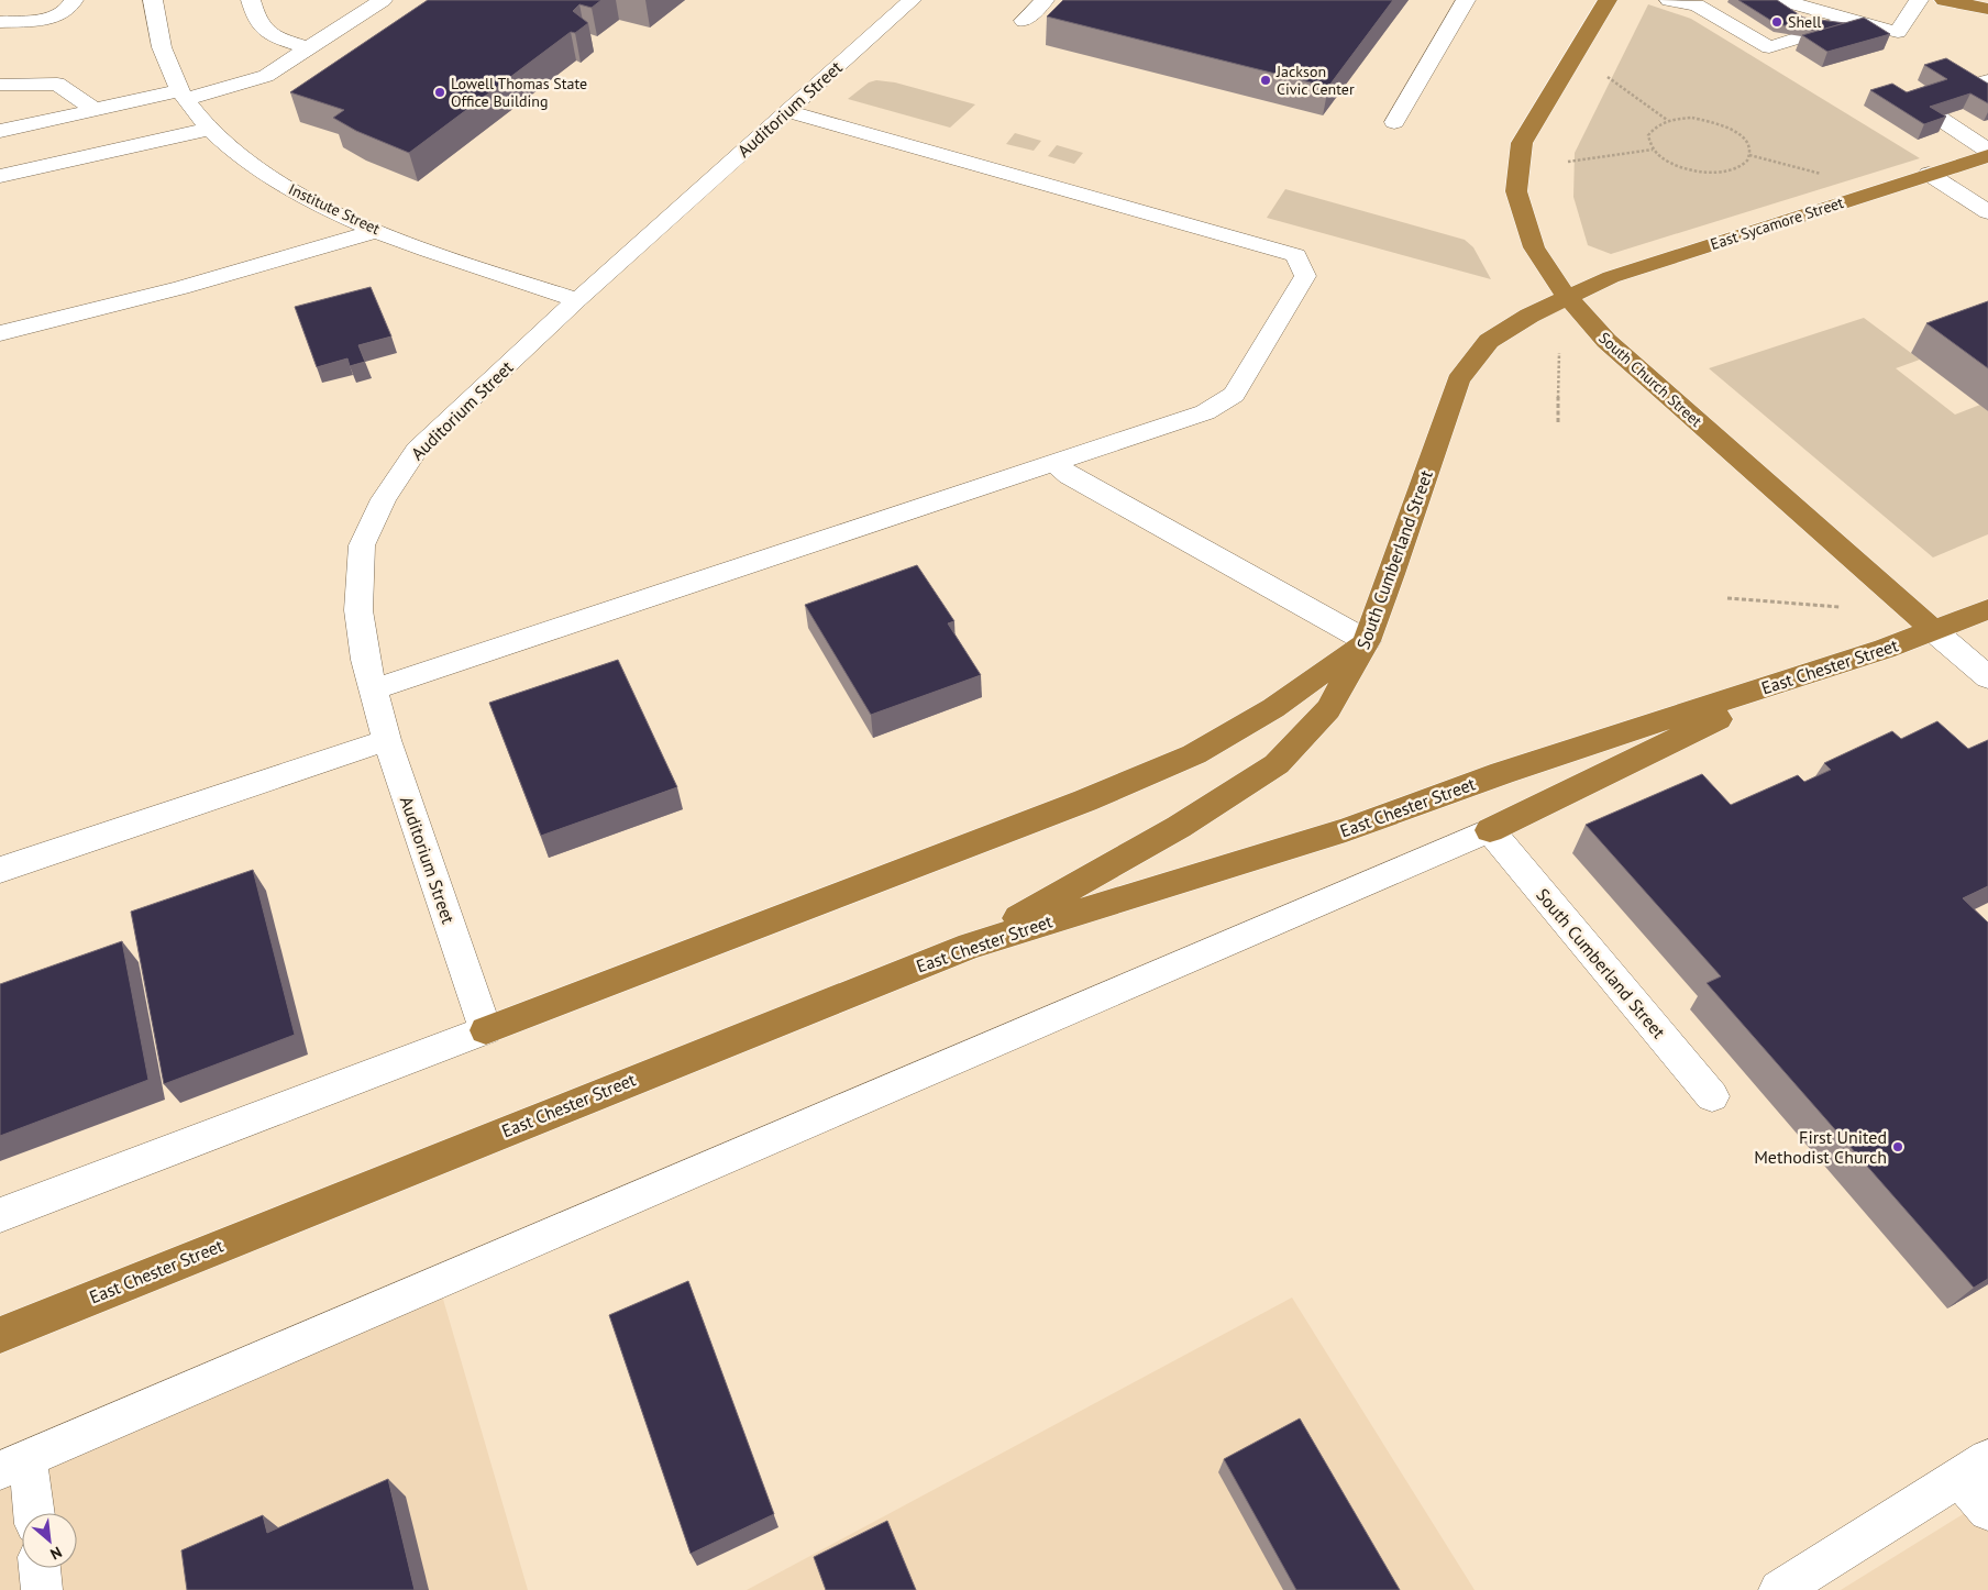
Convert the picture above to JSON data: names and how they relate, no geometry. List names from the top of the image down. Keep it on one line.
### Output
{"streets":{"highway":["East Sycamore Street","South Church Street","South Cumberland Street","East Chester Street"],"street":["Auditorium Street","Institute Street"]},"crossings":[["Auditorium Street","Institute Street"],["East Sycamore Street","South Church Street"],["East Sycamore Street","South Cumberland Street"],["South Church Street","South Cumberland Street"],["South Church Street","East Chester Street"],["South Cumberland Street","East Chester Street"]],"places":["Shell","Jackson Civic Center","Lowell Thomas State Office Building","First United Methodist Church"],"north":"bottom right"}
